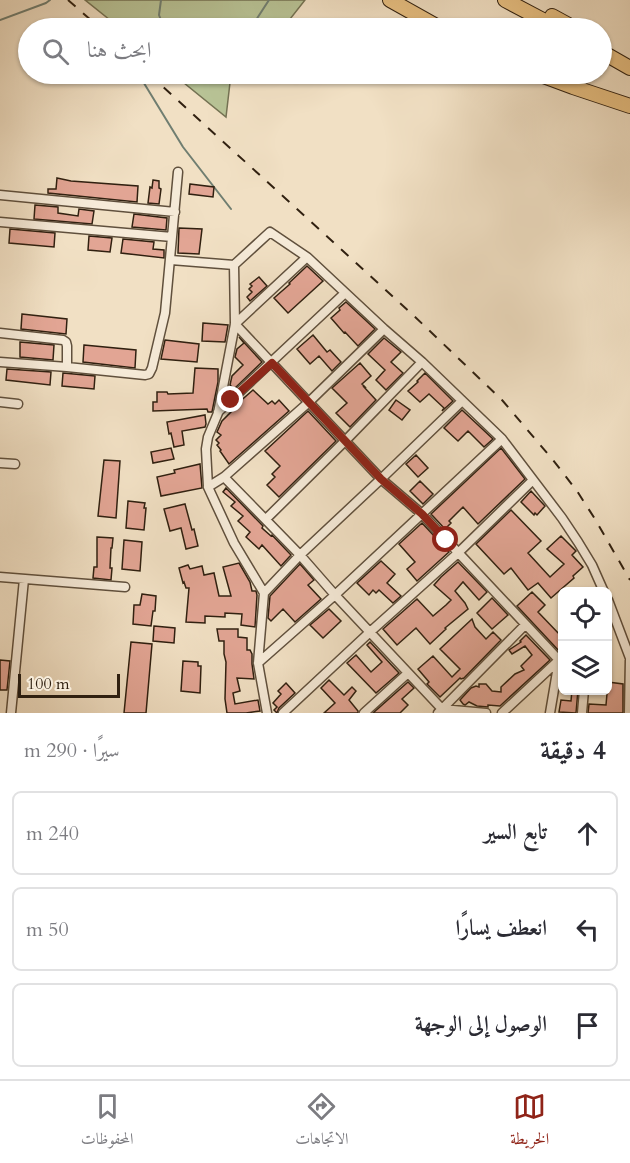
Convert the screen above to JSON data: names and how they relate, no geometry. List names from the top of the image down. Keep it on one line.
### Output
{"scale_bar":"100 m","page":{"search":"ابحث هنا","scale":"100 m","heading":["4 دقيقة","سيرًا · 290 m"],"list":[["تابع السير","240 m"],["انعطف يسارًا","50 m"],"الوصول إلى الوجهة"],"nav":["الخريطة","الاتجاهات","المحفوظات"]}}
